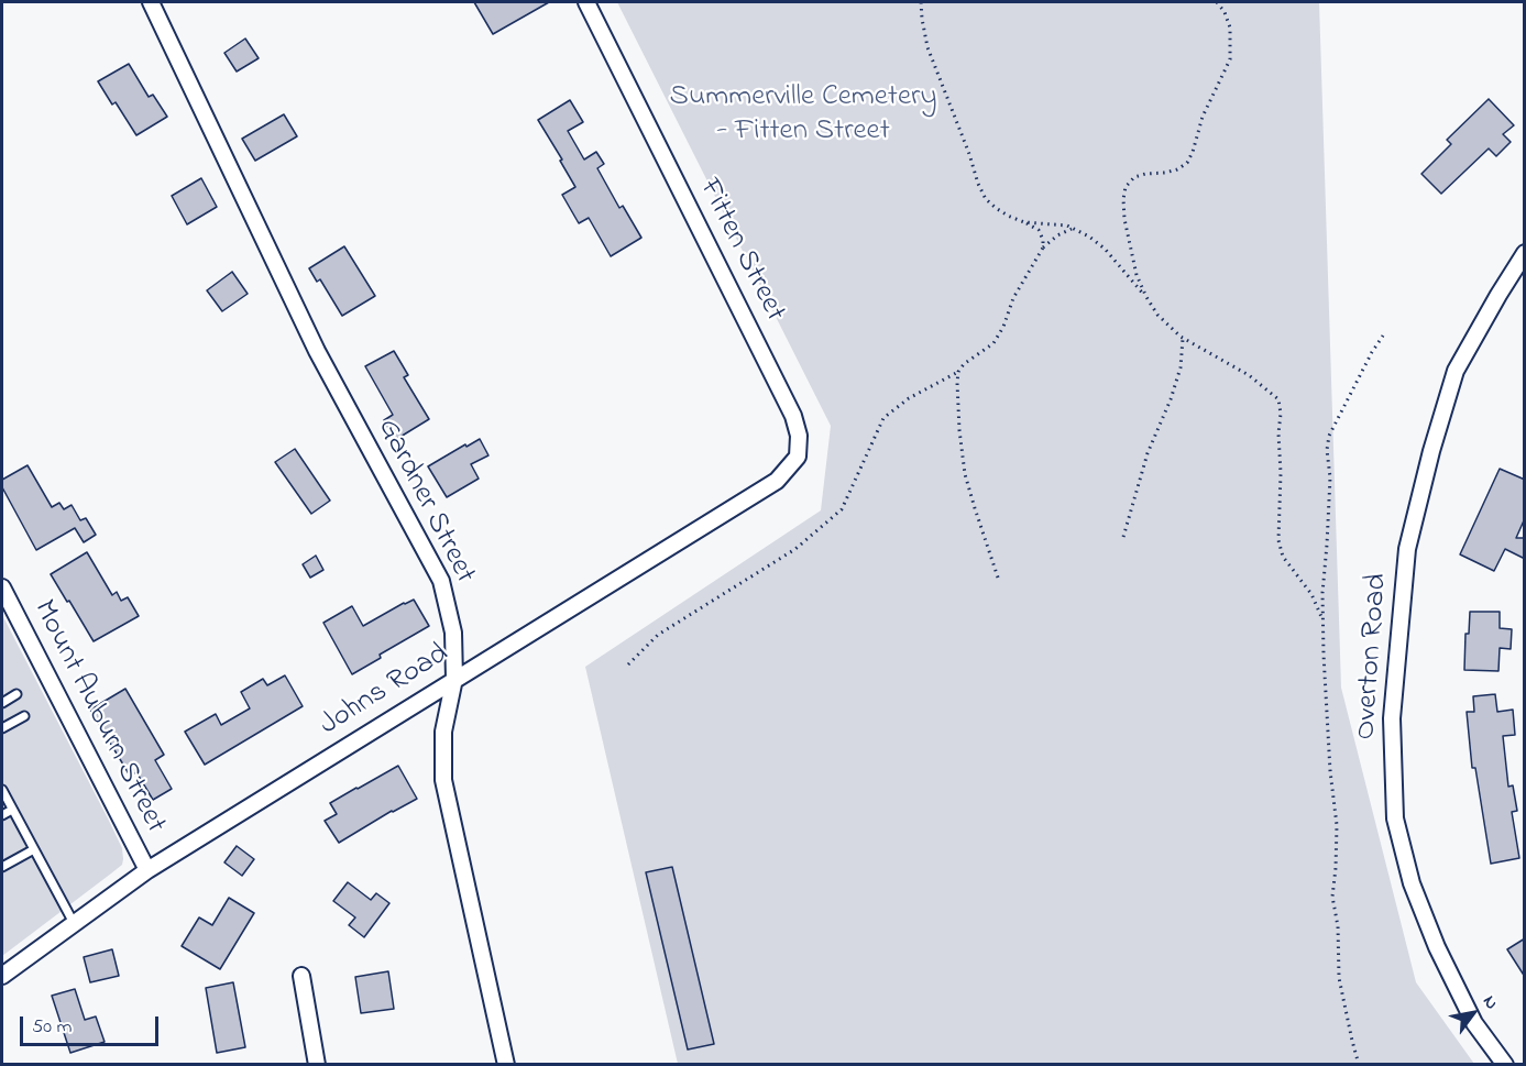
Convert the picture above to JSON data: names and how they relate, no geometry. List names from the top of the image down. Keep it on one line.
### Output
{"streets":{"street":["Fitten Street","Gardner Street","Overton Road","Johns Road","Mount Auburn Street"]},"crossings":[["Fitten Street","Johns Road"],["Gardner Street","Johns Road"],["Johns Road","Mount Auburn Street"]],"parks":["Summerville Cemetery - Fitten Street"],"scale_bar":"50 m","north":"top right"}
